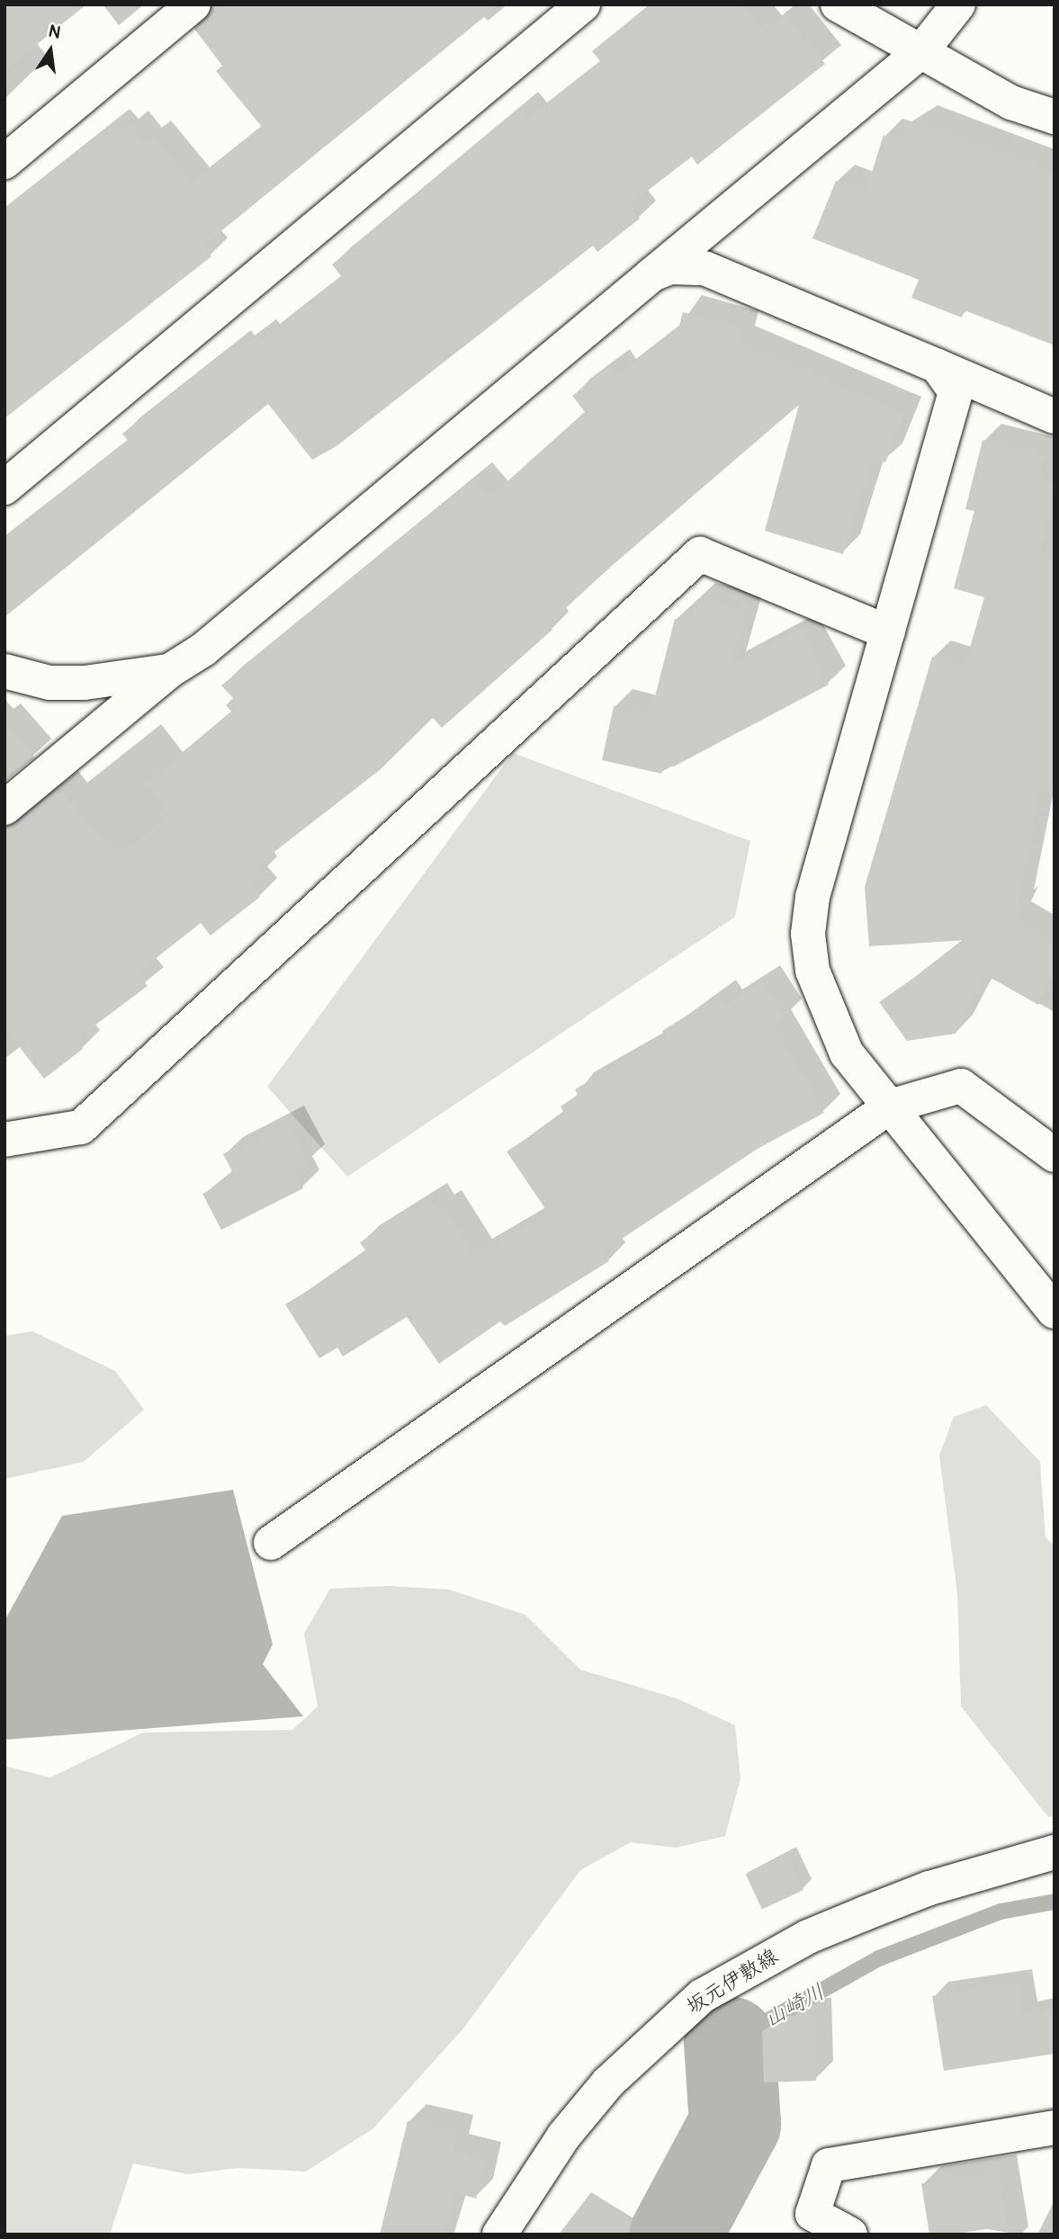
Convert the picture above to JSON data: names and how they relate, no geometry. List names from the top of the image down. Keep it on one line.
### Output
{"streets":{"street":["坂元伊敷線"]},"water":["山崎川"],"north":"top"}
